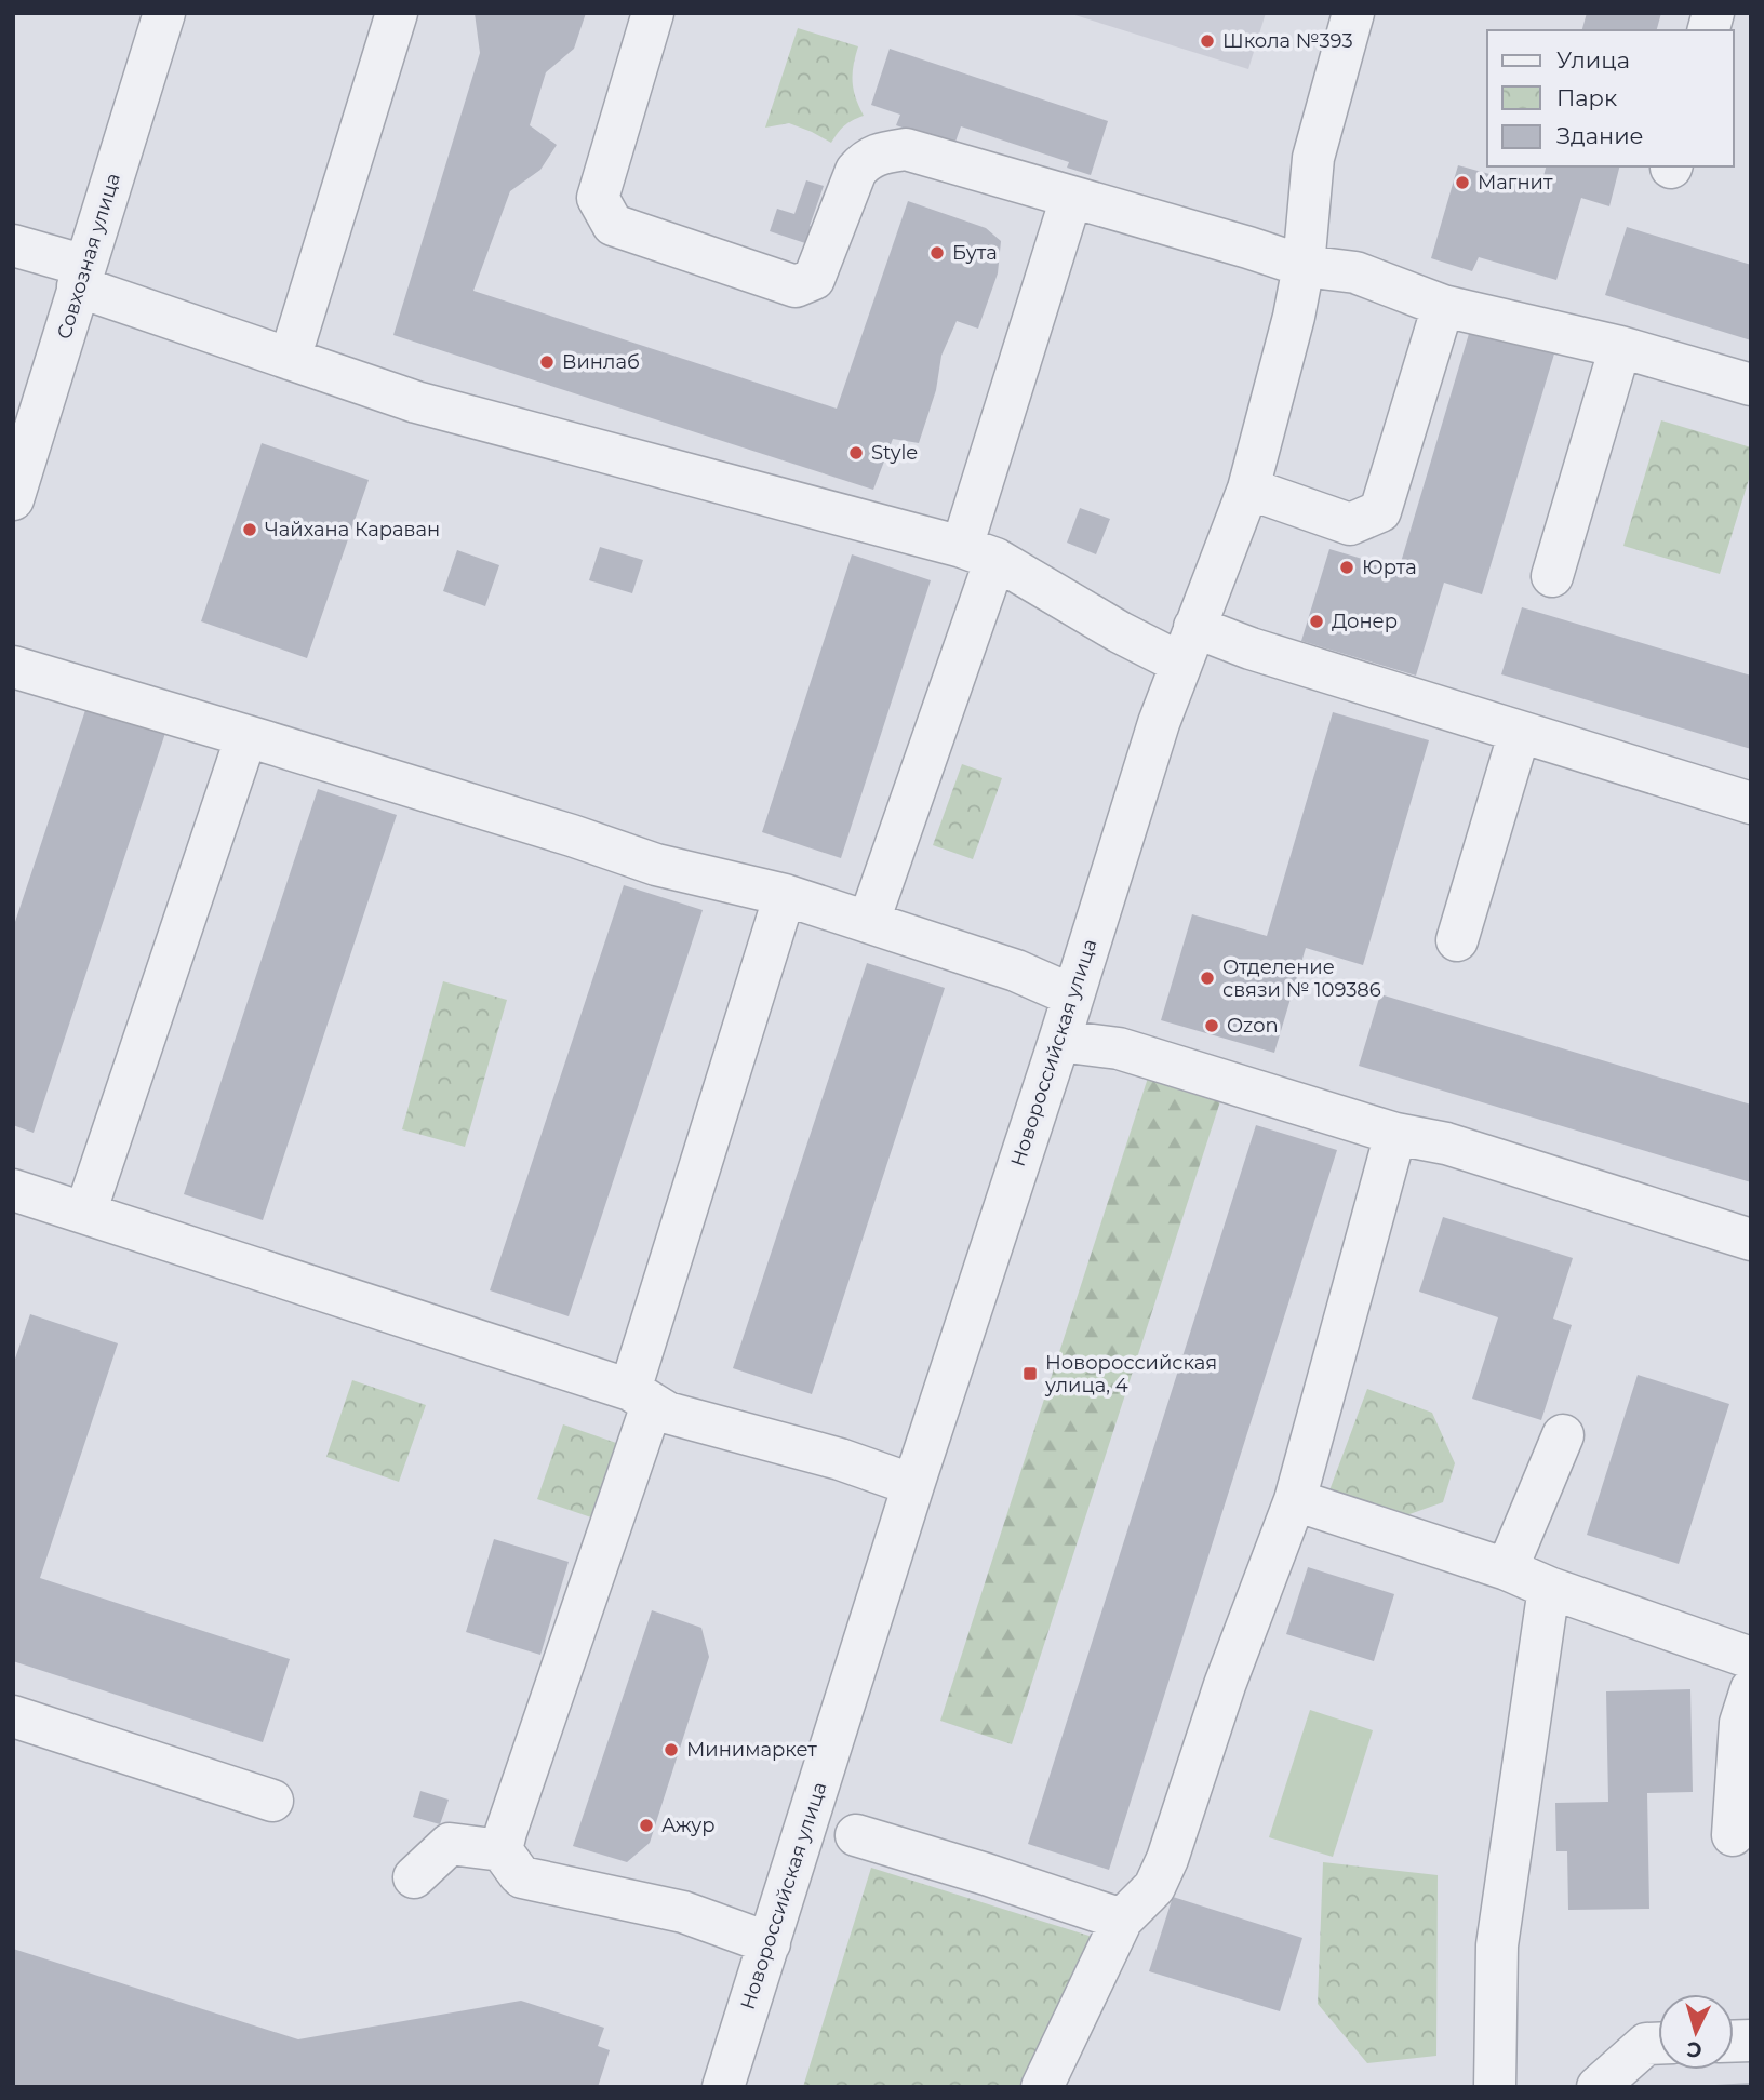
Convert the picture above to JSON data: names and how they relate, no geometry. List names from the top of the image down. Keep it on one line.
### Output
{"streets":{"street":["Совхозная улица","Новороссийская улица"]},"places":{"other":["Школа №393","Магнит","Бута","Винлаб","Style","Чайхана Караван","Юрта","Донер","Отделение связи № 109386","Ozon","Минимаркет","Ажур"],"transit":["Новороссийская улица, 4"]},"legend":["Улица","Парк","Здание"],"north":"bottom"}
